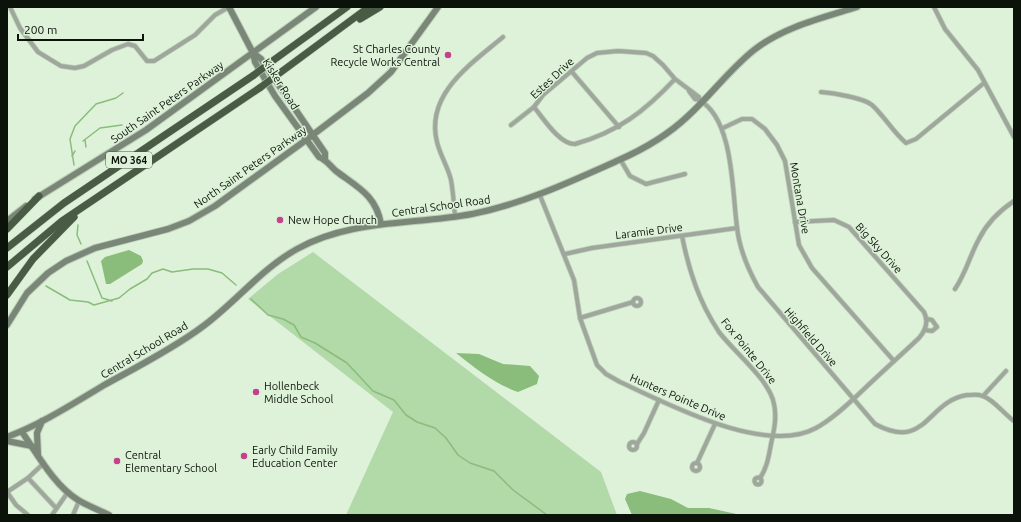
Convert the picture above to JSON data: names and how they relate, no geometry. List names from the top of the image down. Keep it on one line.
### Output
{"streets":{"highway":["MO 364"],"main road":["Kisker Road","South Saint Peters Parkway","North Saint Peters Parkway","Central School Road"],"street":["Estes Drive","Montana Drive","Laramie Drive","Big Sky Drive","Highfield Drive","Fox Pointe Drive","Hunters Pointe Drive"]},"crossings":[["Estes Drive","Central School Road"],["Estes Drive","Highfield Drive"],["Kisker Road","South Saint Peters Parkway"],["Kisker Road","North Saint Peters Parkway"],["Kisker Road","Central School Road"],["Montana Drive","Big Sky Drive"],["Montana Drive","Highfield Drive"],["Montana Drive","Hunters Pointe Drive"],["Central School Road","Highfield Drive"],["Central School Road","Hunters Pointe Drive"],["Laramie Drive","Highfield Drive"],["Laramie Drive","Fox Pointe Drive"],["Laramie Drive","Hunters Pointe Drive"],["Big Sky Drive","Hunters Pointe Drive"],["Highfield Drive","Hunters Pointe Drive"],["Fox Pointe Drive","Hunters Pointe Drive"]],"places":["St Charles County Recycle Works Central","New Hope Church","Hollenbeck Middle School","Early Child Family Education Center","Central Elementary School"],"scale_bar":"200 m"}
